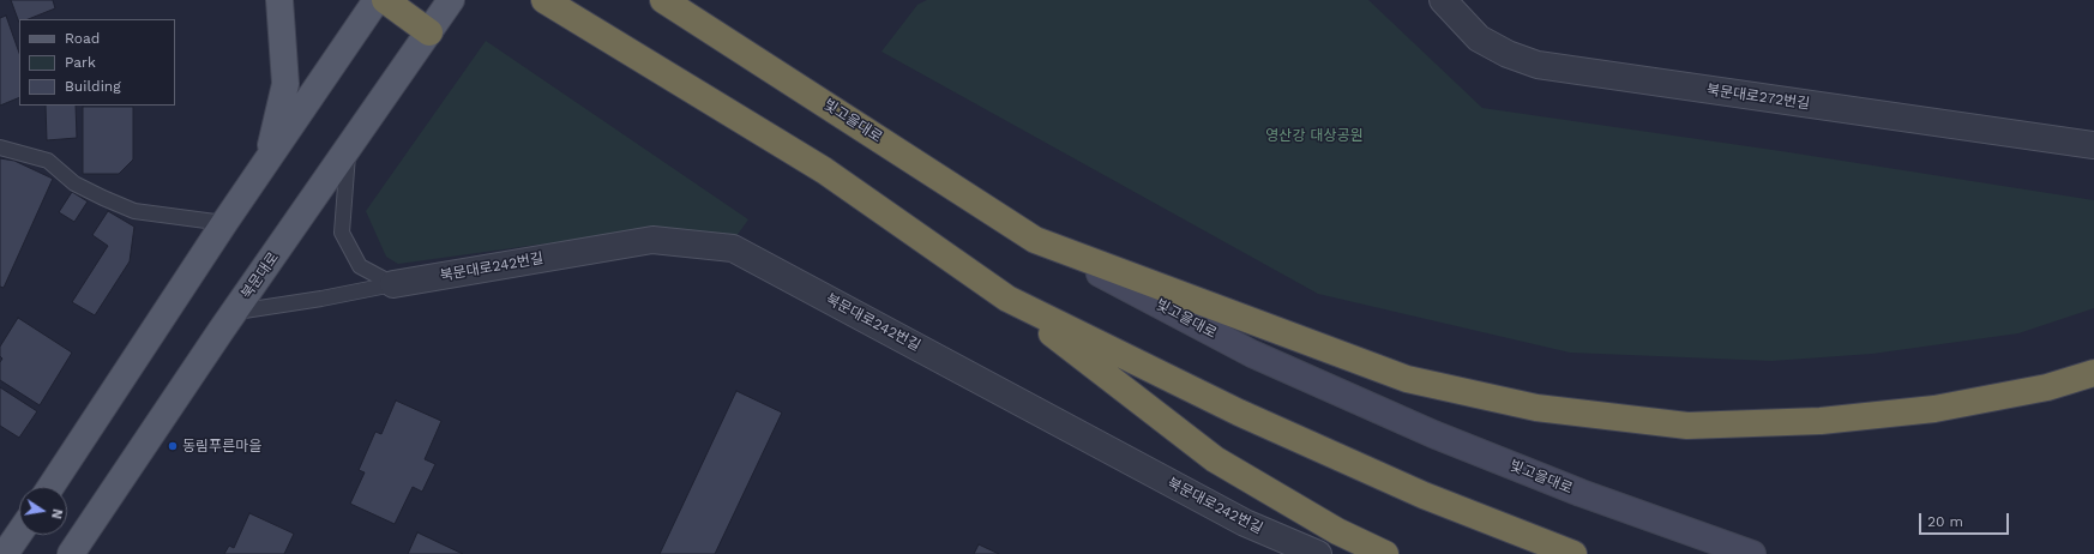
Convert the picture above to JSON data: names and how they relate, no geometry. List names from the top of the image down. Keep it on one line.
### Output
{"streets":{"highway":["빛고을대로"],"main road":["북문대로"],"street":["북문대로272번길","북문대로242번길"]},"crossings":[["북문대로242번길","북문대로"]],"parks":["영산강 대상공원"],"places":["동림푸른마을"],"legend":["Road","Park","Building"],"scale_bar":"20 m","north":"right"}
